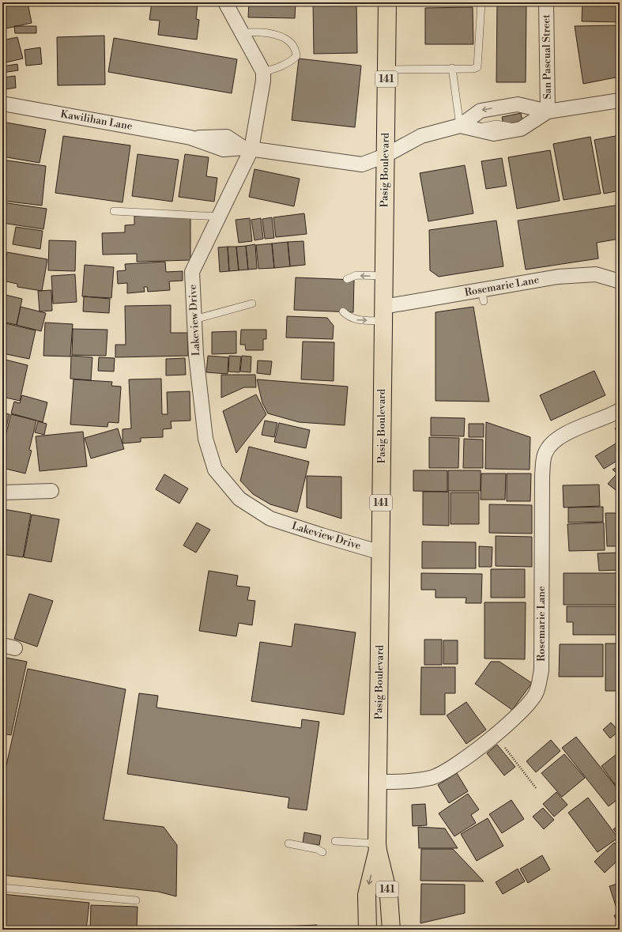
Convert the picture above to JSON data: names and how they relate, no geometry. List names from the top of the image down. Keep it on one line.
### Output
{"streets":{"main road":["141","Pasig Boulevard"],"street":["San Pascual Street","Kawilihan Lane","Rosemarie Lane","Lakeview Drive"]},"crossings":[["Kawilihan Lane","Pasig Boulevard"],["Kawilihan Lane","Lakeview Drive"],["Pasig Boulevard","Rosemarie Lane"],["Pasig Boulevard","Lakeview Drive"]]}
